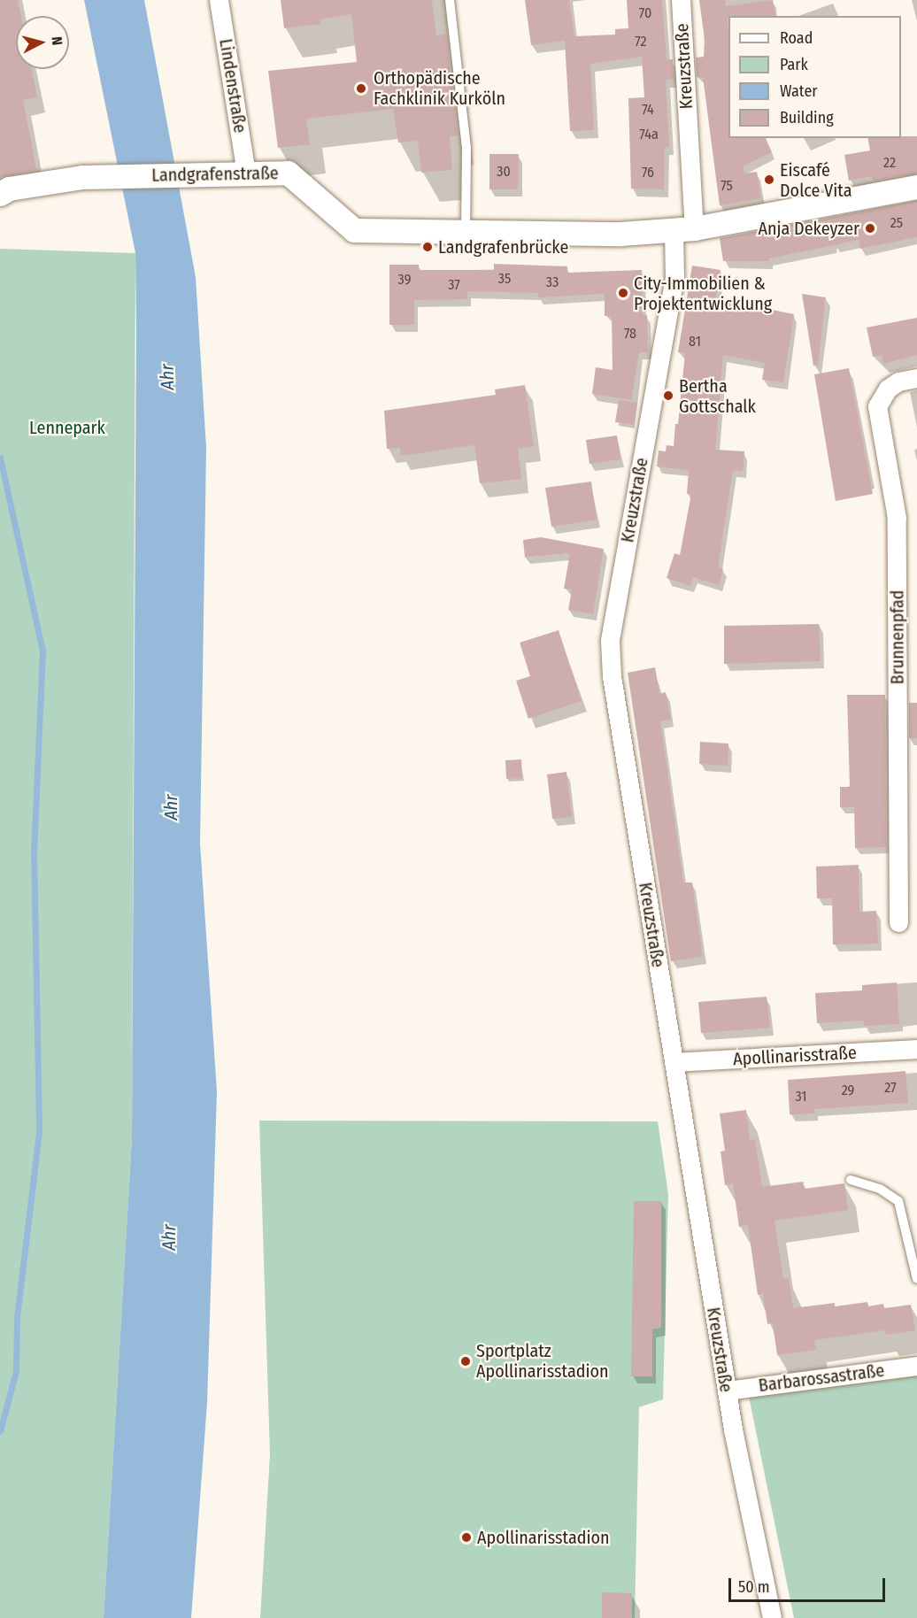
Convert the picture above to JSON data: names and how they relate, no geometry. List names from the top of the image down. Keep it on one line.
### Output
{"streets":{"street":["Kreuzstraße","Lindenstraße","Landgrafenstraße","Brunnenpfad","Apollinarisstraße","Barbarossastraße"]},"crossings":[["Kreuzstraße","Landgrafenstraße"],["Kreuzstraße","Apollinarisstraße"],["Kreuzstraße","Barbarossastraße"],["Lindenstraße","Landgrafenstraße"]],"water":["Ahr"],"parks":["Lennepark"],"places":["Orthopädische Fachklinik Kurköln","Eiscafé Dolce Vita","Anja Dekeyzer","Landgrafenbrücke","City-Immobilien & Projektentwicklung","Bertha Gottschalk","Sportplatz Apollinarisstadion","Apollinarisstadion"],"house_numbers":["70","72","74","74a","22","30","76","75","25","35","39","33","37","78","81","27","29","31"],"legend":["Road","Park","Water","Building"],"scale_bar":"50 m","north":"right"}
